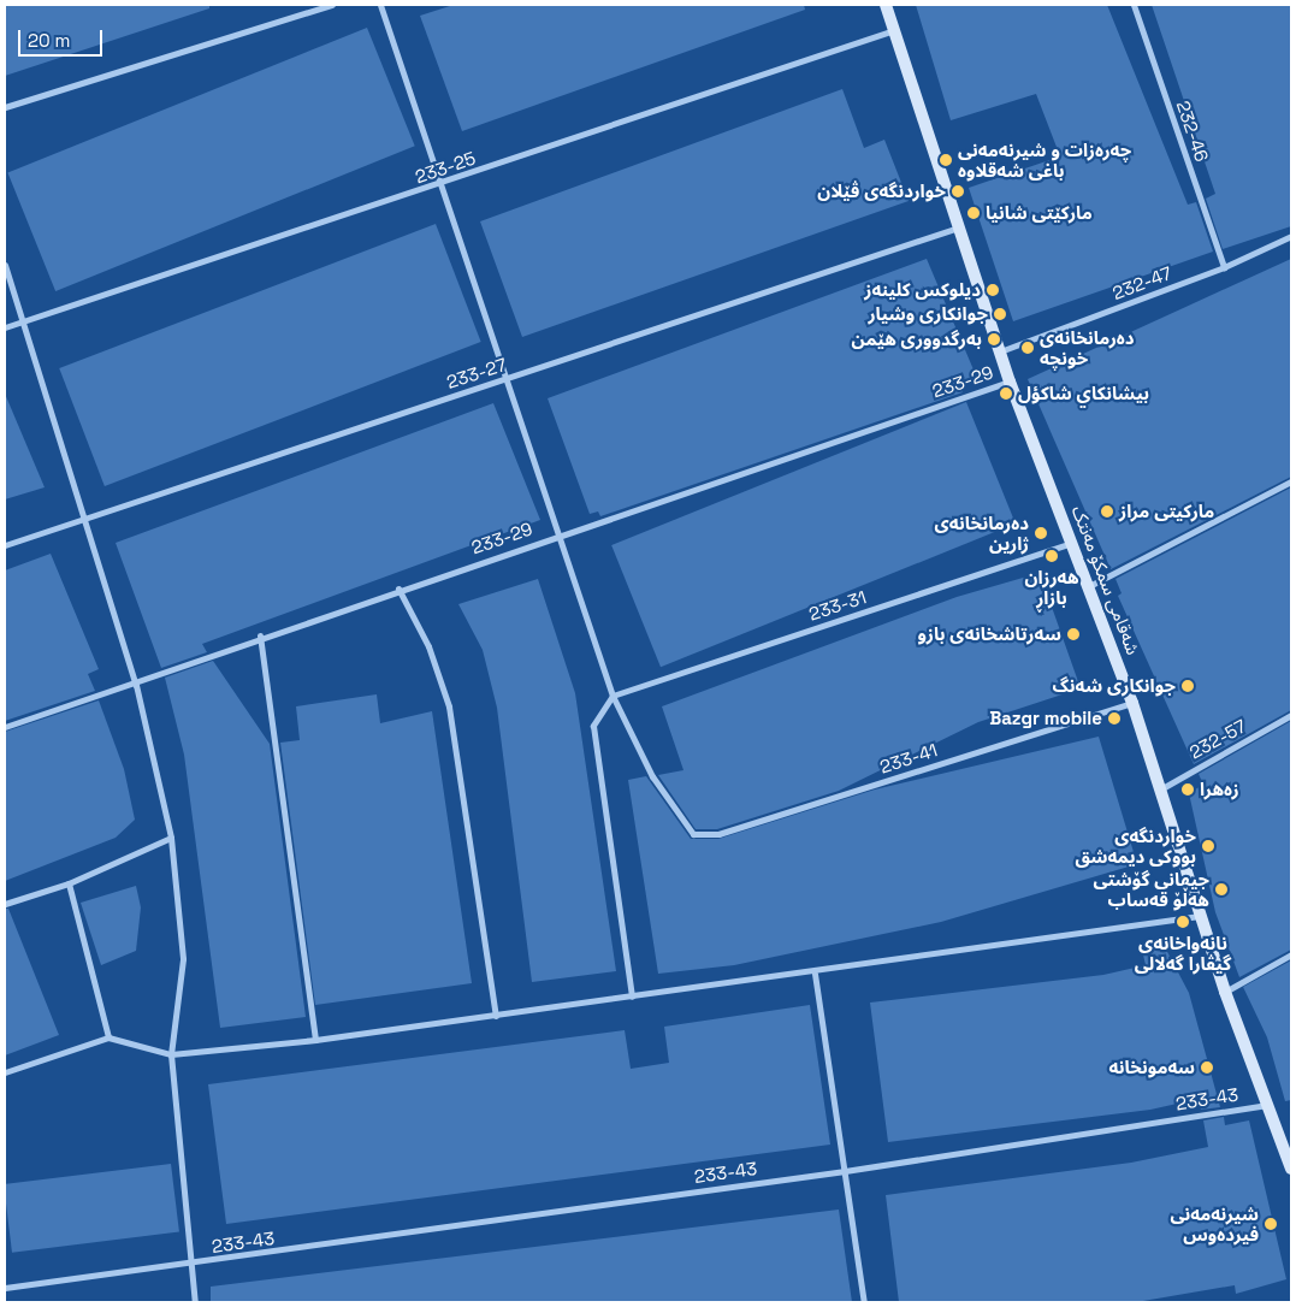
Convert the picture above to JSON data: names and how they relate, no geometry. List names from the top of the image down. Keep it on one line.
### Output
{"streets":{"main road":["شەقامی سمکۆ مەنتک"],"street":["232-46","233-25","232-47","233-27","233-29","233-31","232-57","233-41","233-43"]},"crossings":[["232-46","232-47"],["233-25","شەقامی سمکۆ مەنتک"],["232-47","شەقامی سمکۆ مەنتک"],["233-27","شەقامی سمکۆ مەنتک"],["233-29","شەقامی سمکۆ مەنتک"],["شەقامی سمکۆ مەنتک","233-31"],["شەقامی سمکۆ مەنتک","232-57"],["شەقامی سمکۆ مەنتک","233-41"],["شەقامی سمکۆ مەنتک","233-43"],["233-31","233-41"]],"places":["چەرەزات و شیرنەمەنی باغی شەقلاوە","خواردنگەی ڤێلان","مارکێتی شانیا","دیلوکس کلینەز","جوانکاری وشیار","بەرگدووری هێمن","دەرمانخانەی خونچە","بيشانكاي شاكؤل","مارکیتی مراز","دەرمانخانەی ژارین","هەرزان بازاڕ","سەرتاشخانەی بازو","جوانکاری شەنگ","Bazgr mobile","زەهرا","خواردنگەی بووکی دیمەشق","جیهانی گۆشتی هەڵۆ قەساب","نانەواخانەی گیڤارا گەلالی","سەمونخانە","شیرنەمەنی فیردەوس"],"scale_bar":"20 m"}
